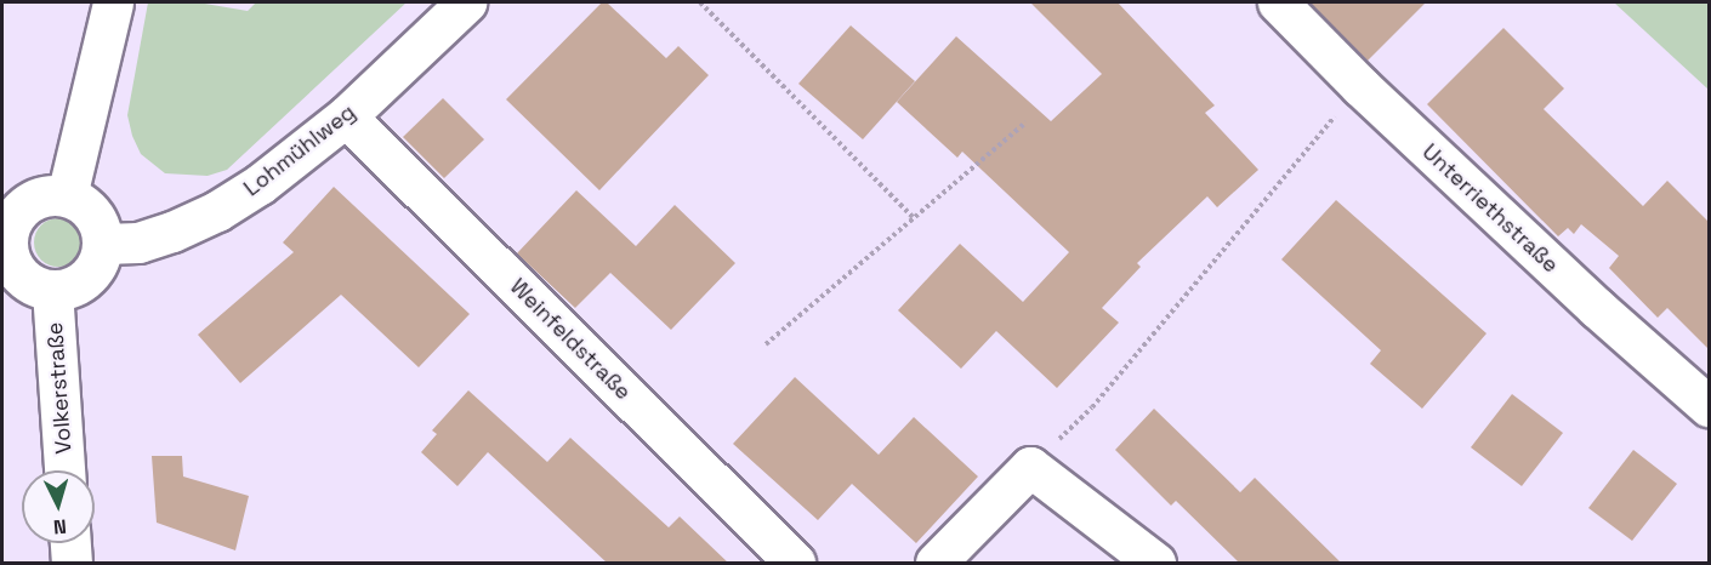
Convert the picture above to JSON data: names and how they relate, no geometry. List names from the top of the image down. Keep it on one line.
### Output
{"streets":{"street":["Lohmühlweg","Unterriethstraße","Weinfeldstraße","Volkerstraße"]},"crossings":[["Lohmühlweg","Weinfeldstraße"],["Lohmühlweg","Volkerstraße"]],"north":"bottom"}
